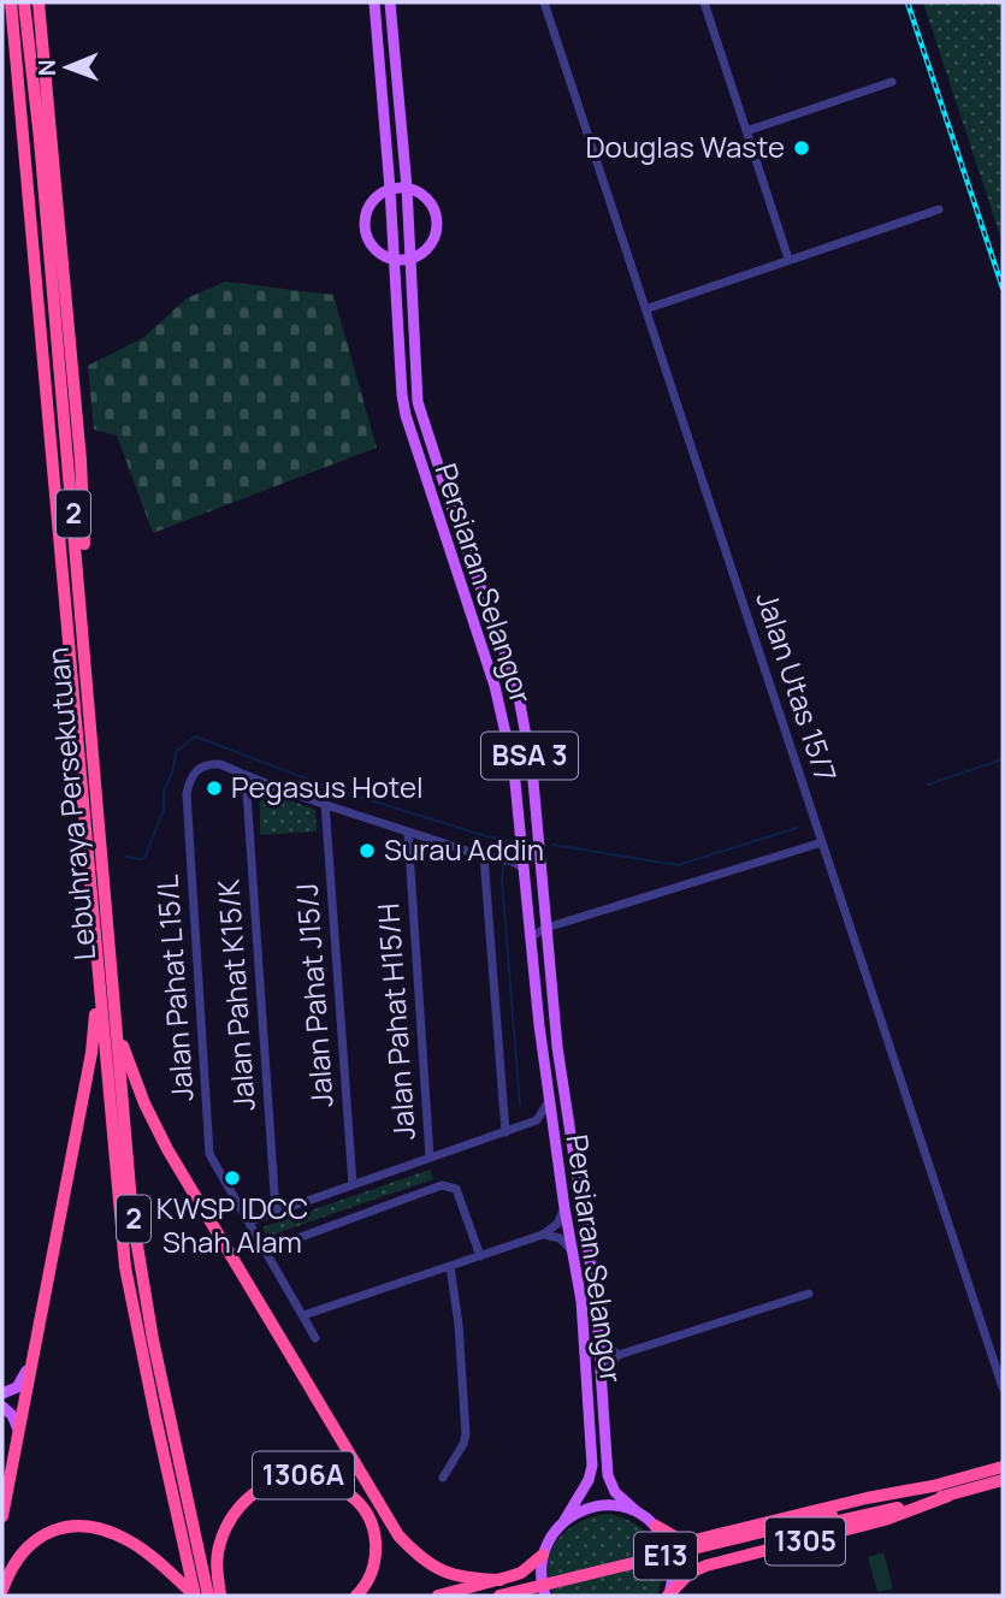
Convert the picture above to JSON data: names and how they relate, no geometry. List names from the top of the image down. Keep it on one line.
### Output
{"streets":{"highway":["2","Lebuhraya Persekutuan","1306A","1305","E13"],"main road":["Persiaran Selangor","BSA 3"],"street":["Jalan Utas 15/7","Jalan Pahat L15/L","Jalan Pahat K15/K","Jalan Pahat J15/J","Jalan Pahat H15/H"]},"crossings":[["Lebuhraya Persekutuan","1306A"],["Jalan Pahat L15/L","Jalan Pahat K15/K"],["1305","E13"]],"places":["Douglas Waste","Pegasus Hotel","Surau Addin","KWSP IDCC Shah Alam"],"north":"left"}
